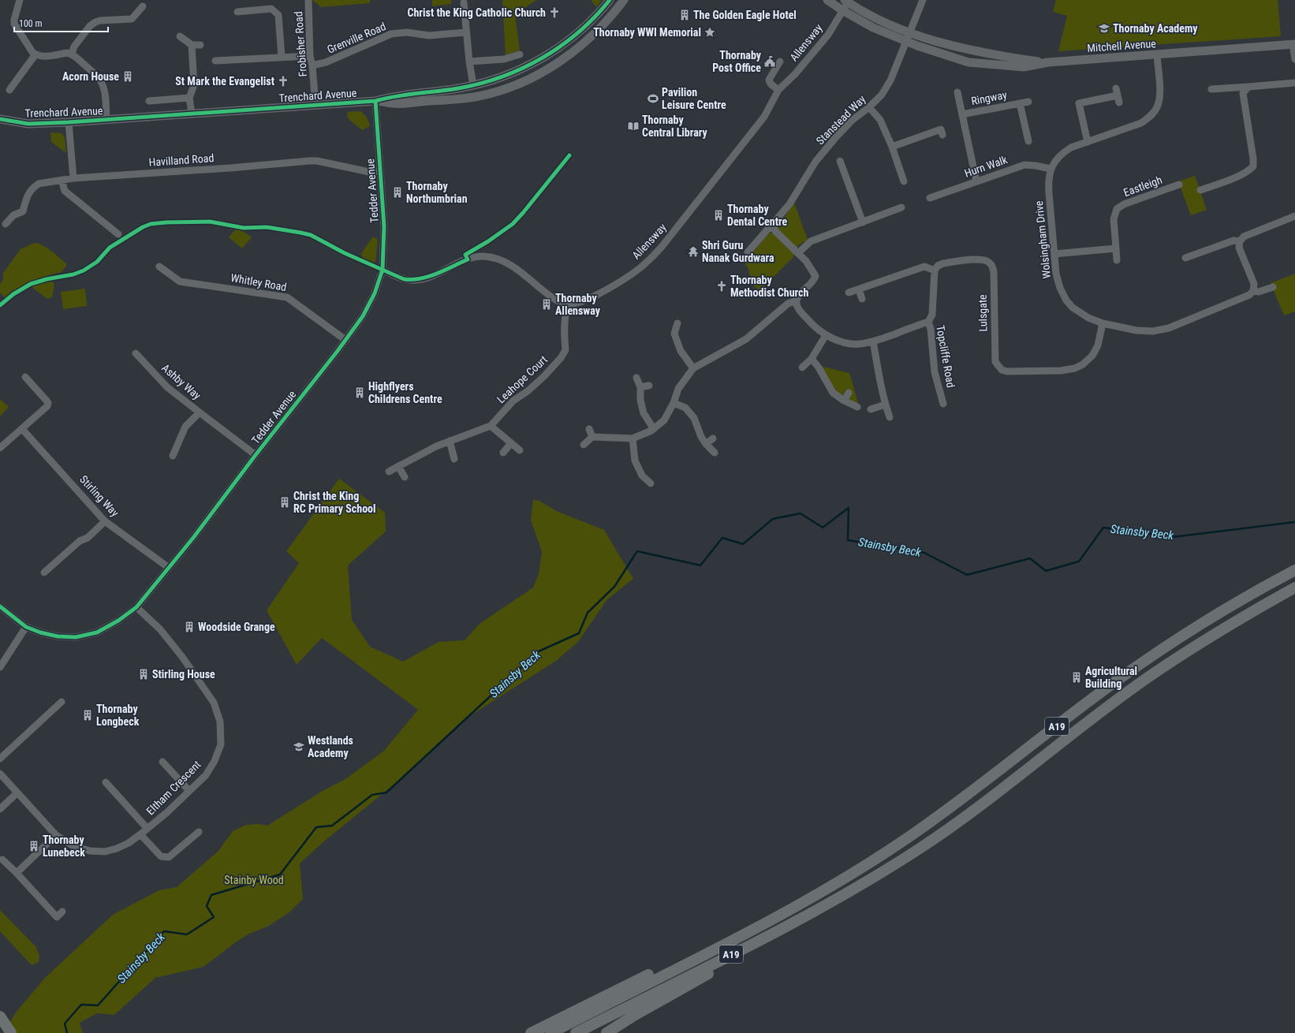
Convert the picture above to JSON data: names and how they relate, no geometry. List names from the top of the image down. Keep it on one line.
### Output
{"streets":{"highway":["A19"],"street":["Grenville Road","Allensway","Frobisher Road","Mitchell Avenue","Trenchard Avenue","Ringway","Stanstead Way","Havilland Road","Hurn Walk","Eastleigh","Tedder Avenue","Wolsingham Drive","Whitley Road","Lulsgate","Topcliffe Road","Leahope Court","Ashby Way","Stirling Way","Eltham Crescent"]},"crossings":[["Grenville Road","Frobisher Road"],["Allensway","Mitchell Avenue"],["Allensway","Leahope Court"],["Frobisher Road","Trenchard Avenue"],["Mitchell Avenue","Stanstead Way"],["Mitchell Avenue","Wolsingham Drive"],["Trenchard Avenue","Tedder Avenue"],["Ringway","Hurn Walk"],["Havilland Road","Tedder Avenue"],["Hurn Walk","Wolsingham Drive"],["Tedder Avenue","Whitley Road"],["Tedder Avenue","Ashby Way"],["Tedder Avenue","Stirling Way"],["Tedder Avenue","Eltham Crescent"],["Wolsingham Drive","Lulsgate"],["Lulsgate","Topcliffe Road"]],"water":["Stainsby Beck"],"parks":["Stainby Wood"],"places":{"church":["Christ the King Catholic Church","St Mark the Evangelist","Thornaby Methodist Church"],"building":["The Golden Eagle Hotel","Acorn House","Thornaby Northumbrian","Thornaby Dental Centre","Thornaby Allensway","Highflyers Childrens Centre","Christ the King RC Primary School","Woodside Grange","Stirling House","Agricultural Building","Thornaby Longbeck","Thornaby Lunebeck"],"school or university":["Thornaby Academy","Westlands Academy"],"place":["Thornaby WWI Memorial"],"public building":["Thornaby Post Office"],"sports":["Pavilion Leisure Centre"],"library":["Thornaby Central Library"],"temple":["Shri Guru Nanak Gurdwara"]},"scale_bar":"100 m"}
